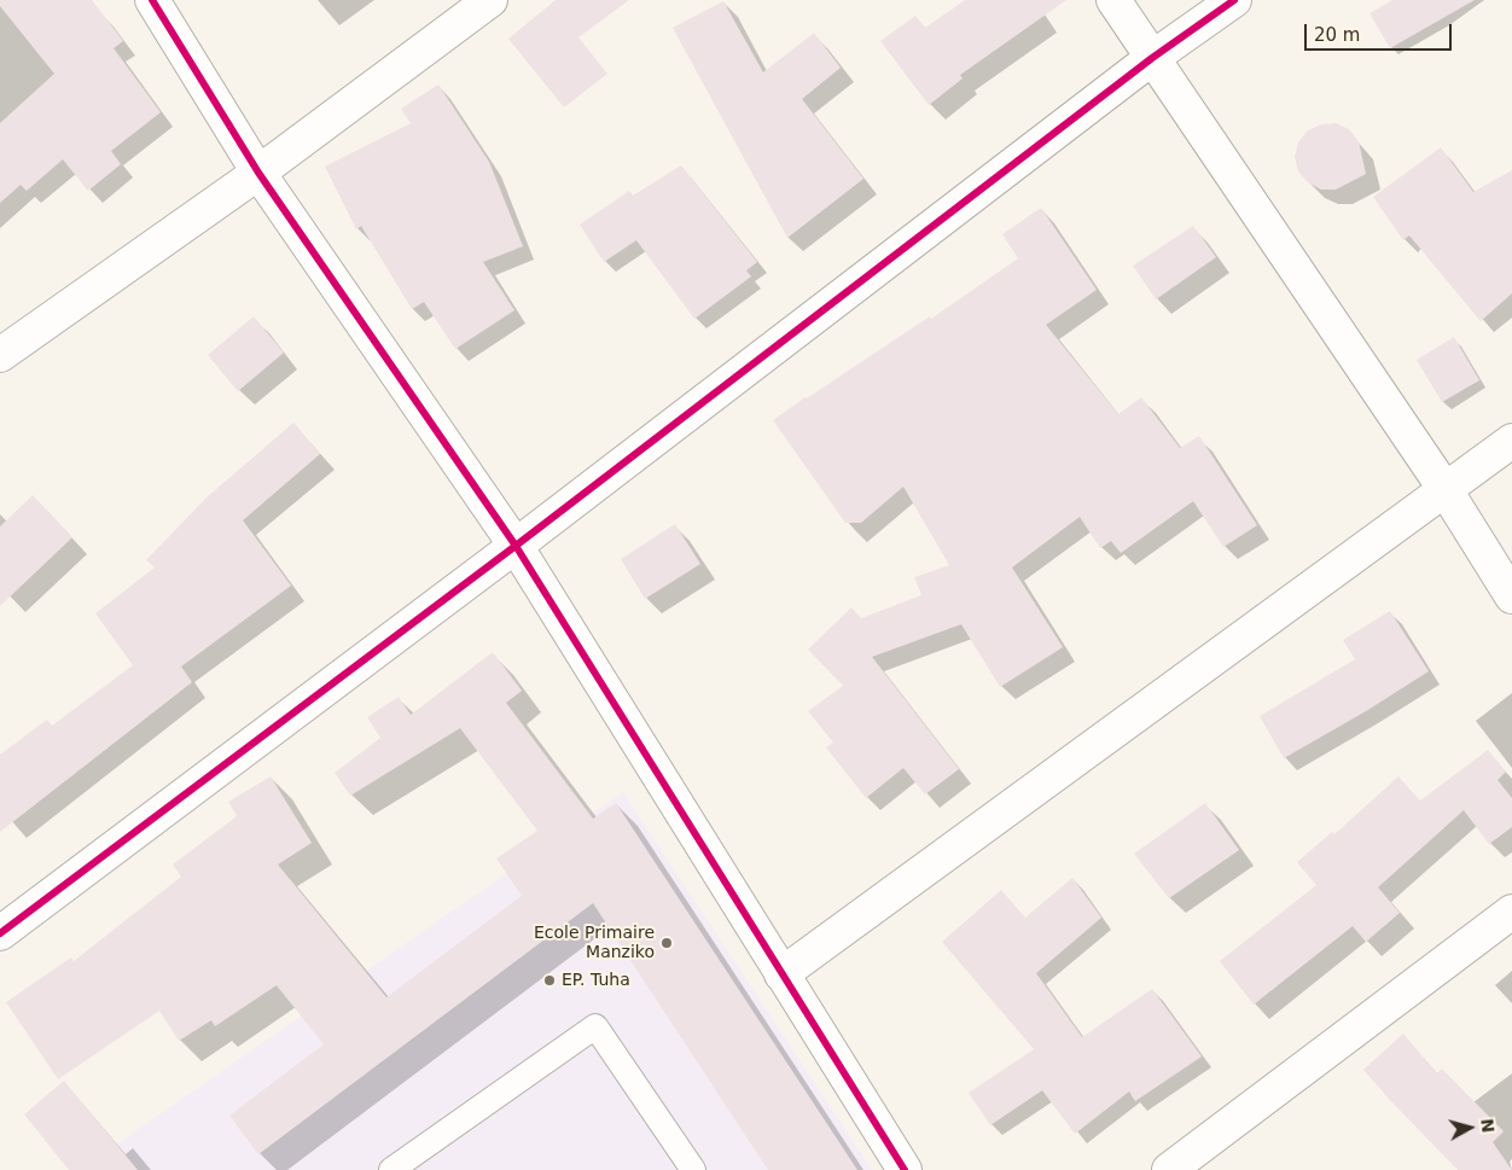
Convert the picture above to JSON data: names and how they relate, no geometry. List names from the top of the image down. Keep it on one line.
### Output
{"places":["Ecole Primaire Manziko","EP. Tuha"],"scale_bar":"20 m","north":"right"}
